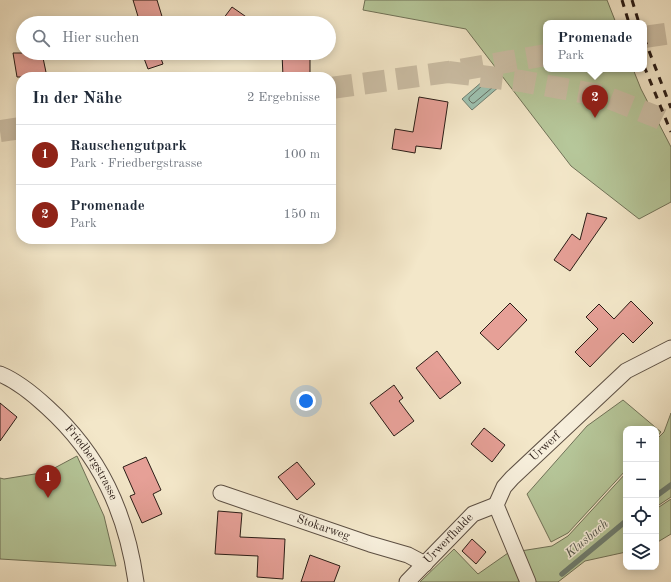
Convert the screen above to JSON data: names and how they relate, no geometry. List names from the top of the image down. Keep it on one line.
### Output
{"streets":{"street":["Urwerf","Friedbergstrasse","Stokarweg","Urwerfhalde"]},"crossings":[["Urwerf","Urwerfhalde"],["Stokarweg","Urwerfhalde"]],"water":["Klusbach"],"page":{"search":"Hier suchen","popup":["Promenade","Park"],"heading":["In der Nähe","2 Ergebnisse"],"pins":["2","1"],"list":[{"mark":"1","name":"Rauschengutpark","note":"Park · Friedbergstrasse","value":"100 m"},{"mark":"2","name":"Promenade","note":"Park","value":"150 m"}],"map_buttons":["+","−"]}}
